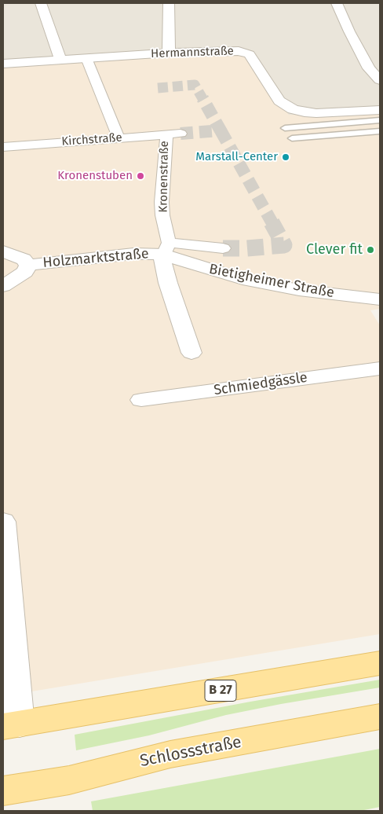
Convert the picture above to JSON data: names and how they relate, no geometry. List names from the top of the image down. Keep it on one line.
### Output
{"streets":{"main road":["B 27","Schlossstraße"],"street":["Hermannstraße","Kirchstraße","Kronenstraße","Holzmarktstraße","Bietigheimer Straße","Schmiedgässle"]},"crossings":[["Kirchstraße","Kronenstraße"],["Kronenstraße","Holzmarktstraße"],["Kronenstraße","Bietigheimer Straße"],["Holzmarktstraße","Bietigheimer Straße"]],"places":["Marstall-Center","Kronenstuben","Clever fit"]}
